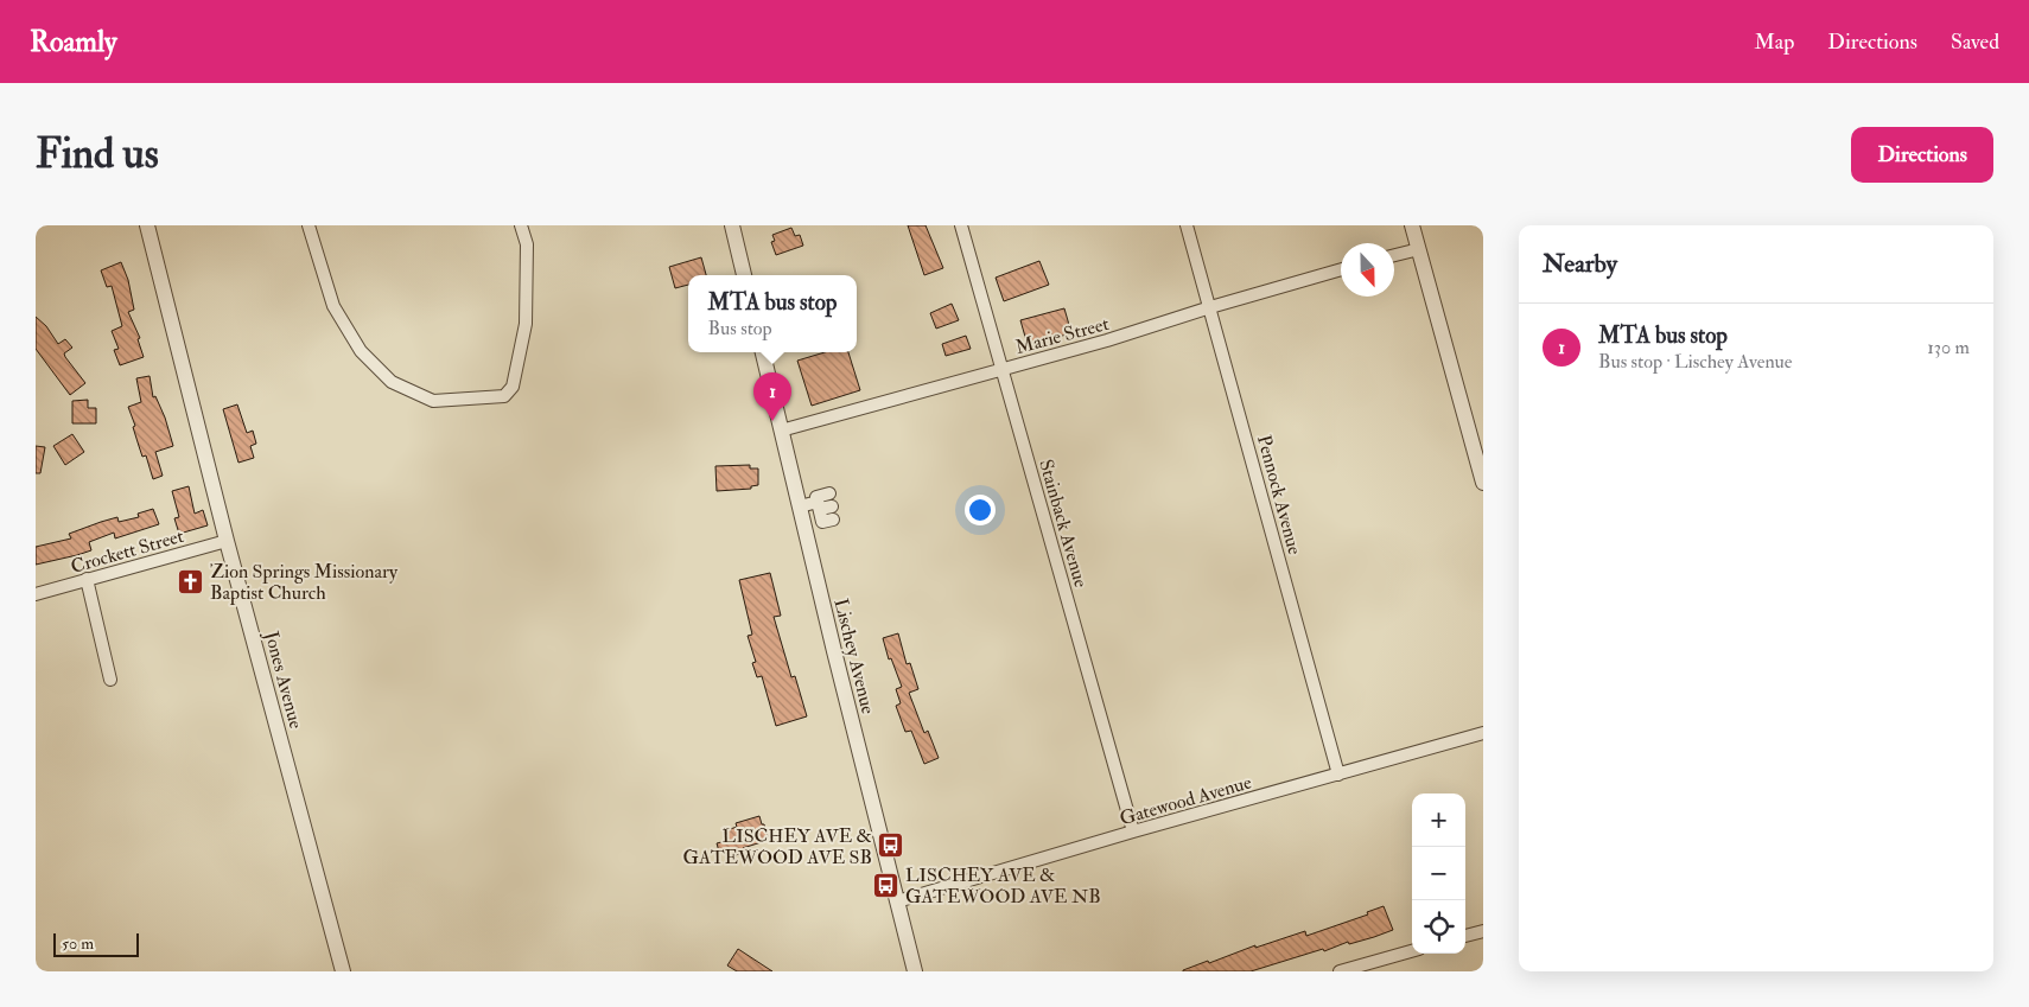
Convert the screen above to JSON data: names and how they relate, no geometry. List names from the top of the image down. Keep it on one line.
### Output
{"streets":{"street":["Marie Street","Pennock Avenue","Stainback Avenue","Crockett Street","Lischey Avenue","Jones Avenue","Gatewood Avenue"]},"crossings":[["Marie Street","Pennock Avenue"],["Marie Street","Stainback Avenue"],["Marie Street","Lischey Avenue"],["Pennock Avenue","Gatewood Avenue"],["Stainback Avenue","Gatewood Avenue"],["Crockett Street","Jones Avenue"],["Lischey Avenue","Gatewood Avenue"]],"places":{"church":["Zion Springs Missionary Baptist Church"],"bus stop":["LISCHEY AVE & GATEWOOD AVE SB","LISCHEY AVE & GATEWOOD AVE NB"]},"scale_bar":"50 m","north":"bottom","page":{"header":"Roamly","nav":["Map","Directions","Saved"],"buttons":"Directions","title":"Find us","heading":"Nearby","popup":["MTA bus stop","Bus stop"],"list":[{"mark":"1","name":"MTA bus stop","note":"Bus stop · Lischey Avenue","value":"130 m"}],"pins":"1","map_buttons":["+","−"],"scale":"50 m"}}
